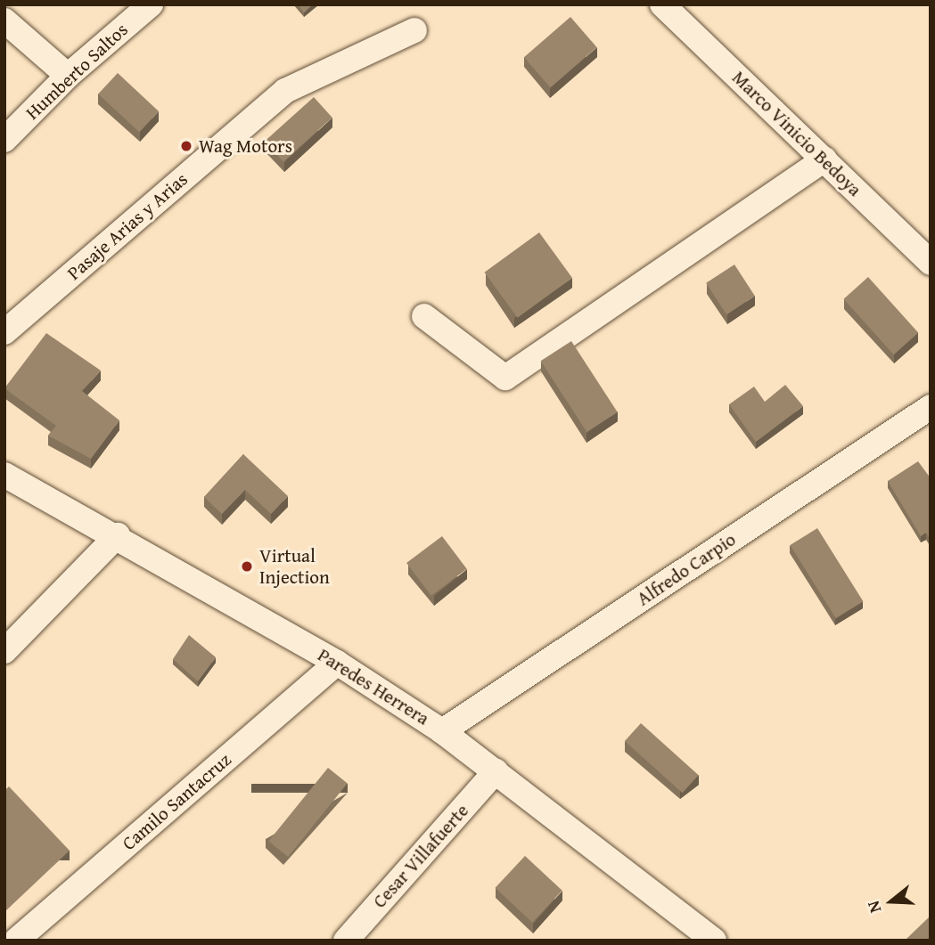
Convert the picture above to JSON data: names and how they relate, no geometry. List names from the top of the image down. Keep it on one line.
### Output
{"streets":{"street":["Humberto Saltos","Marco Vinicio Bedoya","Pasaje Arias y Arias","Alfredo Carpio","Paredes Herrera","Camilo Santacruz","Cesar Villafuerte"]},"crossings":[["Alfredo Carpio","Paredes Herrera"],["Paredes Herrera","Camilo Santacruz"],["Paredes Herrera","Cesar Villafuerte"]],"places":["Wag Motors","Virtual Injection"],"north":"left"}
